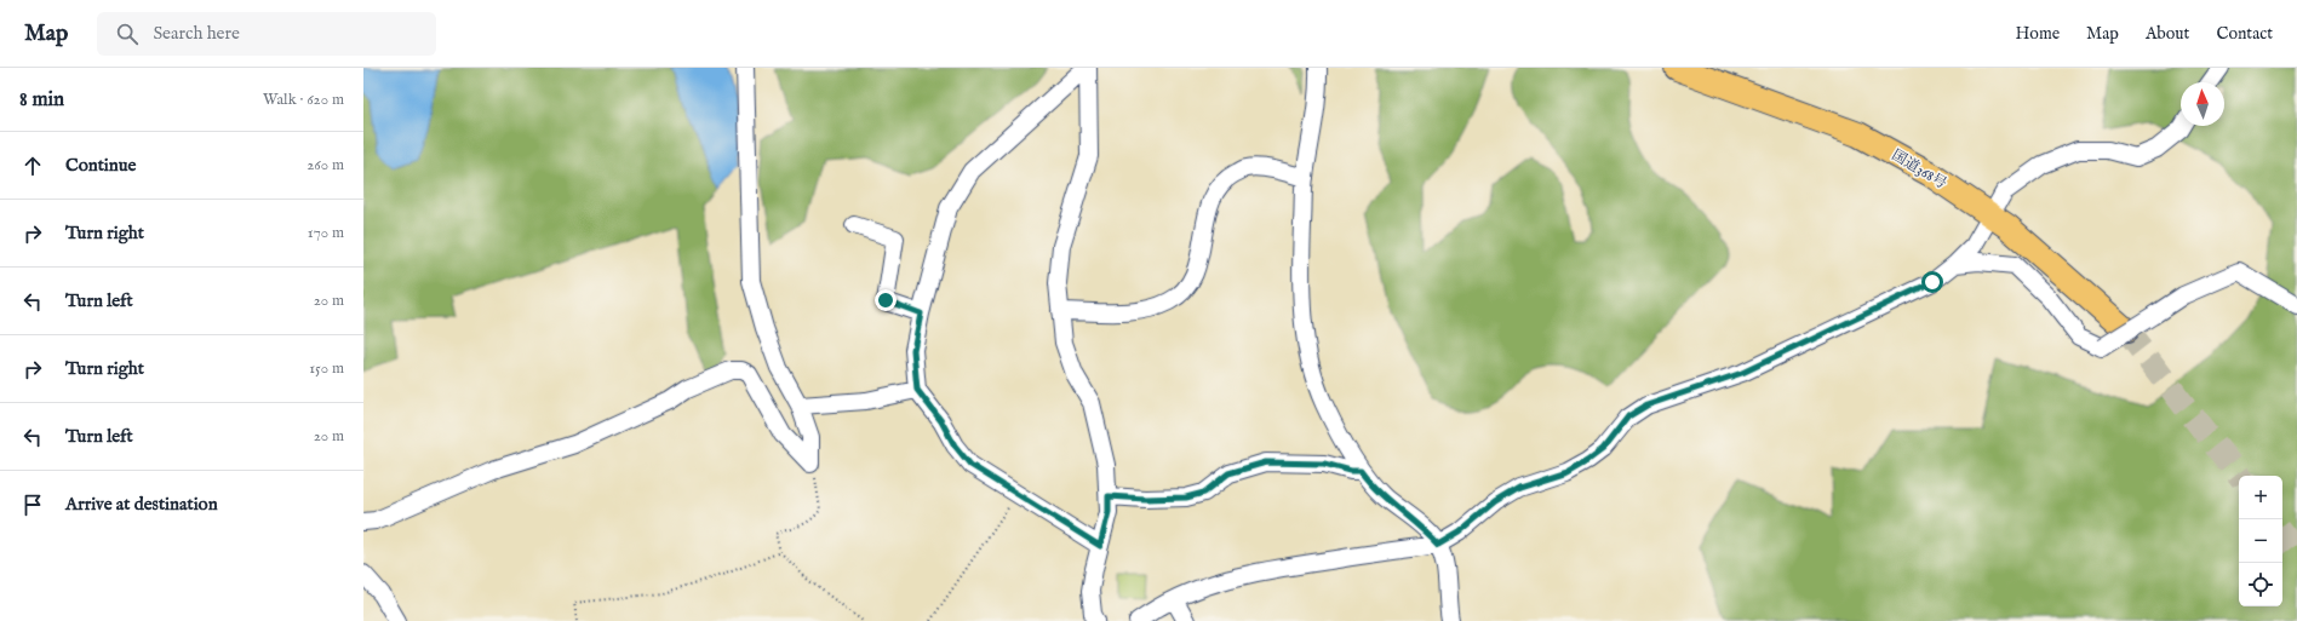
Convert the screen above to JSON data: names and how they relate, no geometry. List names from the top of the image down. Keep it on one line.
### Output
{"streets":{"highway":["国道368号"]},"north":"top","page":{"header":"Map","search":"Search here","nav":["Home","Map","About","Contact"],"heading":["8 min","Walk · 620 m"],"list":[["Continue","260 m"],["Turn right","170 m"],["Turn left","20 m"],["Turn right","150 m"],["Turn left","20 m"],"Arrive at destination"],"map_buttons":["+","−"]}}
